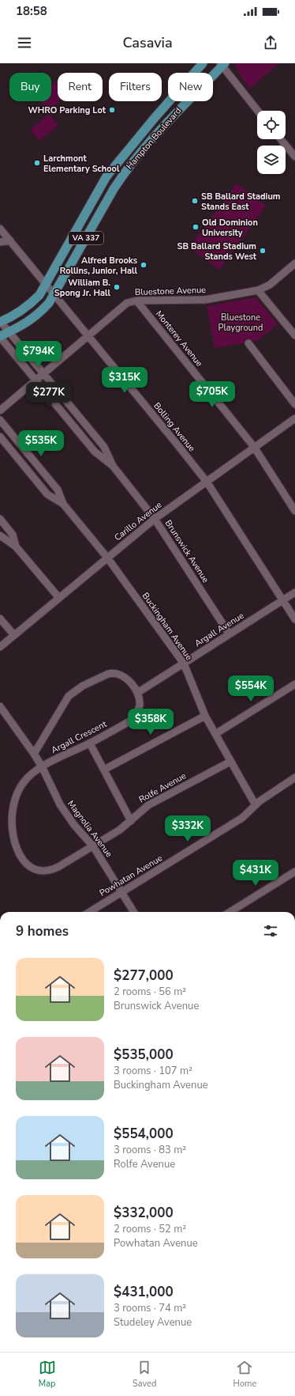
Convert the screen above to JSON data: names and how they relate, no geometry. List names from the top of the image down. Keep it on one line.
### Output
{"streets":{"main road":["Hampton Boulevard","VA 337"],"street":["Bluestone Avenue","Monterey Avenue","Bolling Avenue","Carillo Avenue","Brunswick Avenue","Buckingham Avenue","Argall Avenue","Argall Crescent","Rolfe Avenue","Magnolia Avenue","Powhatan Avenue"]},"crossings":[["Hampton Boulevard","Bolling Avenue"],["Hampton Boulevard","Brunswick Avenue"],["Bluestone Avenue","Monterey Avenue"],["Bluestone Avenue","Bolling Avenue"],["Bluestone Avenue","Brunswick Avenue"],["Monterey Avenue","Carillo Avenue"],["Bolling Avenue","Carillo Avenue"],["Bolling Avenue","Argall Avenue"],["Carillo Avenue","Brunswick Avenue"],["Carillo Avenue","Buckingham Avenue"],["Brunswick Avenue","Argall Avenue"],["Buckingham Avenue","Argall Avenue"],["Buckingham Avenue","Rolfe Avenue"],["Buckingham Avenue","Powhatan Avenue"],["Argall Avenue","Argall Crescent"],["Argall Crescent","Rolfe Avenue"],["Argall Crescent","Magnolia Avenue"],["Rolfe Avenue","Magnolia Avenue"],["Magnolia Avenue","Powhatan Avenue"]],"parks":["Bluestone Playground"],"places":["WHRO Parking Lot","Larchmont Elementary School","SB Ballard Stadium Stands East","Old Dominion University","SB Ballard Stadium Stands West","Alfred Brooks Rollins, Junior, Hall","William B. Spong Jr. Hall"],"page":{"status":"18:58","header":"Casavia","chip":["Buy","Rent","Filters","New"],"price":["$794K","$315K","$705K","$277K","$535K","$554K","$358K","$332K","$431K"],"heading":"9 homes","list":[{"name":"$277,000","note":"2 rooms · 56 m² · Brunswick Avenue"},{"name":"$535,000","note":"3 rooms · 107 m² · Buckingham Avenue"},{"name":"$554,000","note":"3 rooms · 83 m² · Rolfe Avenue"},{"name":"$332,000","note":"2 rooms · 52 m² · Powhatan Avenue"},{"name":"$431,000","note":"3 rooms · 74 m² · Studeley Avenue"}],"tabs":["Map","Saved","Home"]}}
